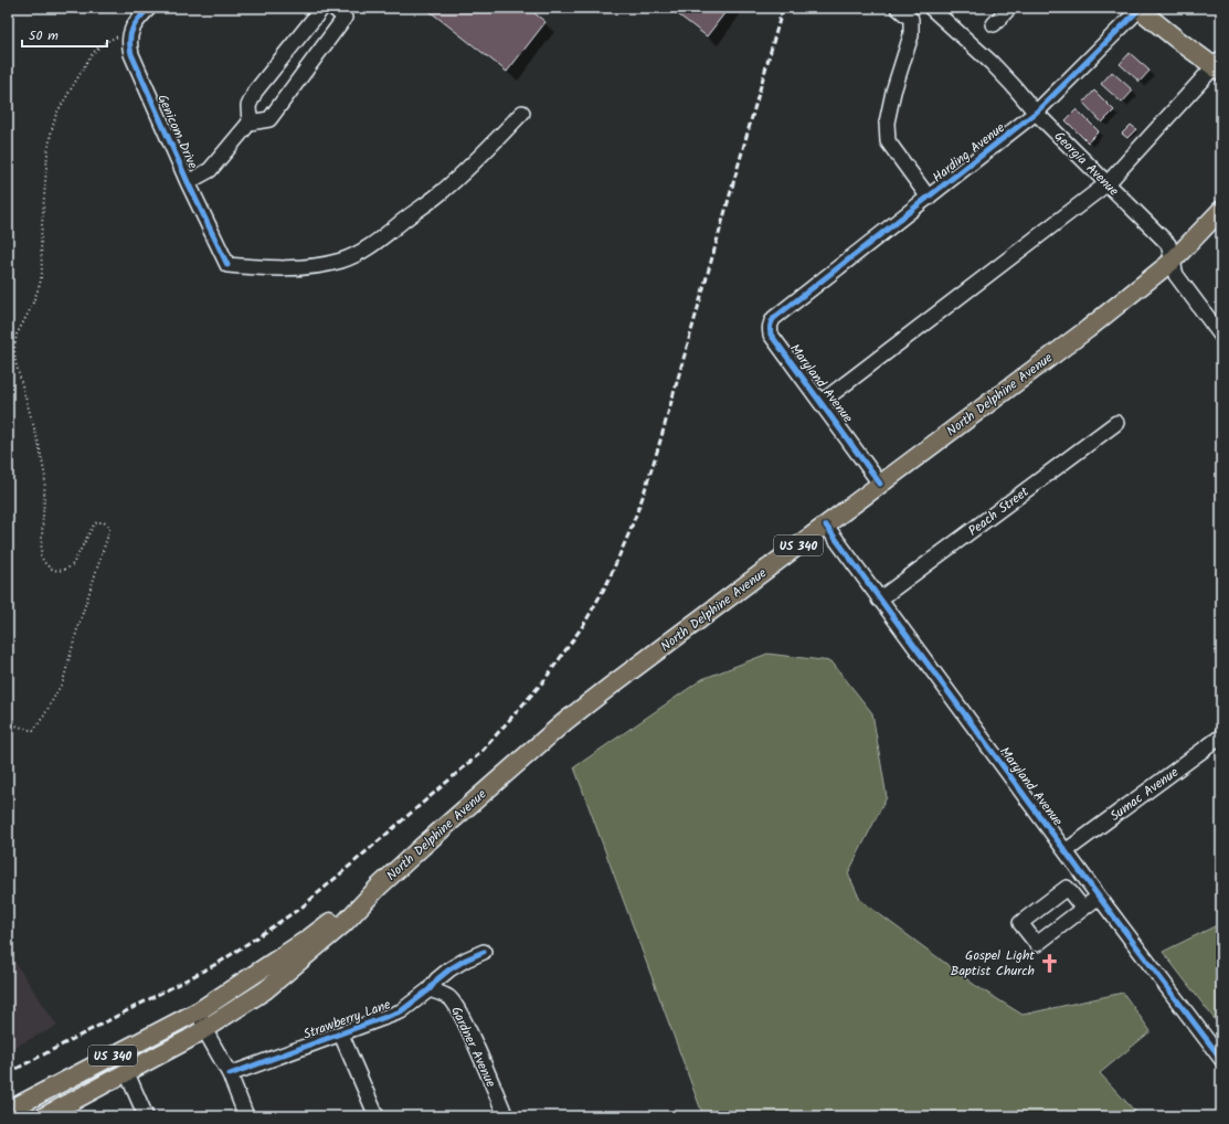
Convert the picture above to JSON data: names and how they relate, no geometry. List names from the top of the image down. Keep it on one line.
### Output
{"streets":{"main road":["North Delphine Avenue","US 340"],"street":["Genicom Drive","Harding Avenue","Georgia Avenue","Maryland Avenue","Peach Street","Sumac Avenue","Strawberry Lane","Gardner Avenue"]},"crossings":[["Harding Avenue","Georgia Avenue"],["Harding Avenue","Maryland Avenue"],["Georgia Avenue","North Delphine Avenue"],["Maryland Avenue","North Delphine Avenue"],["Maryland Avenue","Peach Street"],["Maryland Avenue","Sumac Avenue"],["Strawberry Lane","Gardner Avenue"]],"places":{"church":["Gospel Light Baptist Church"]},"scale_bar":"50 m"}
